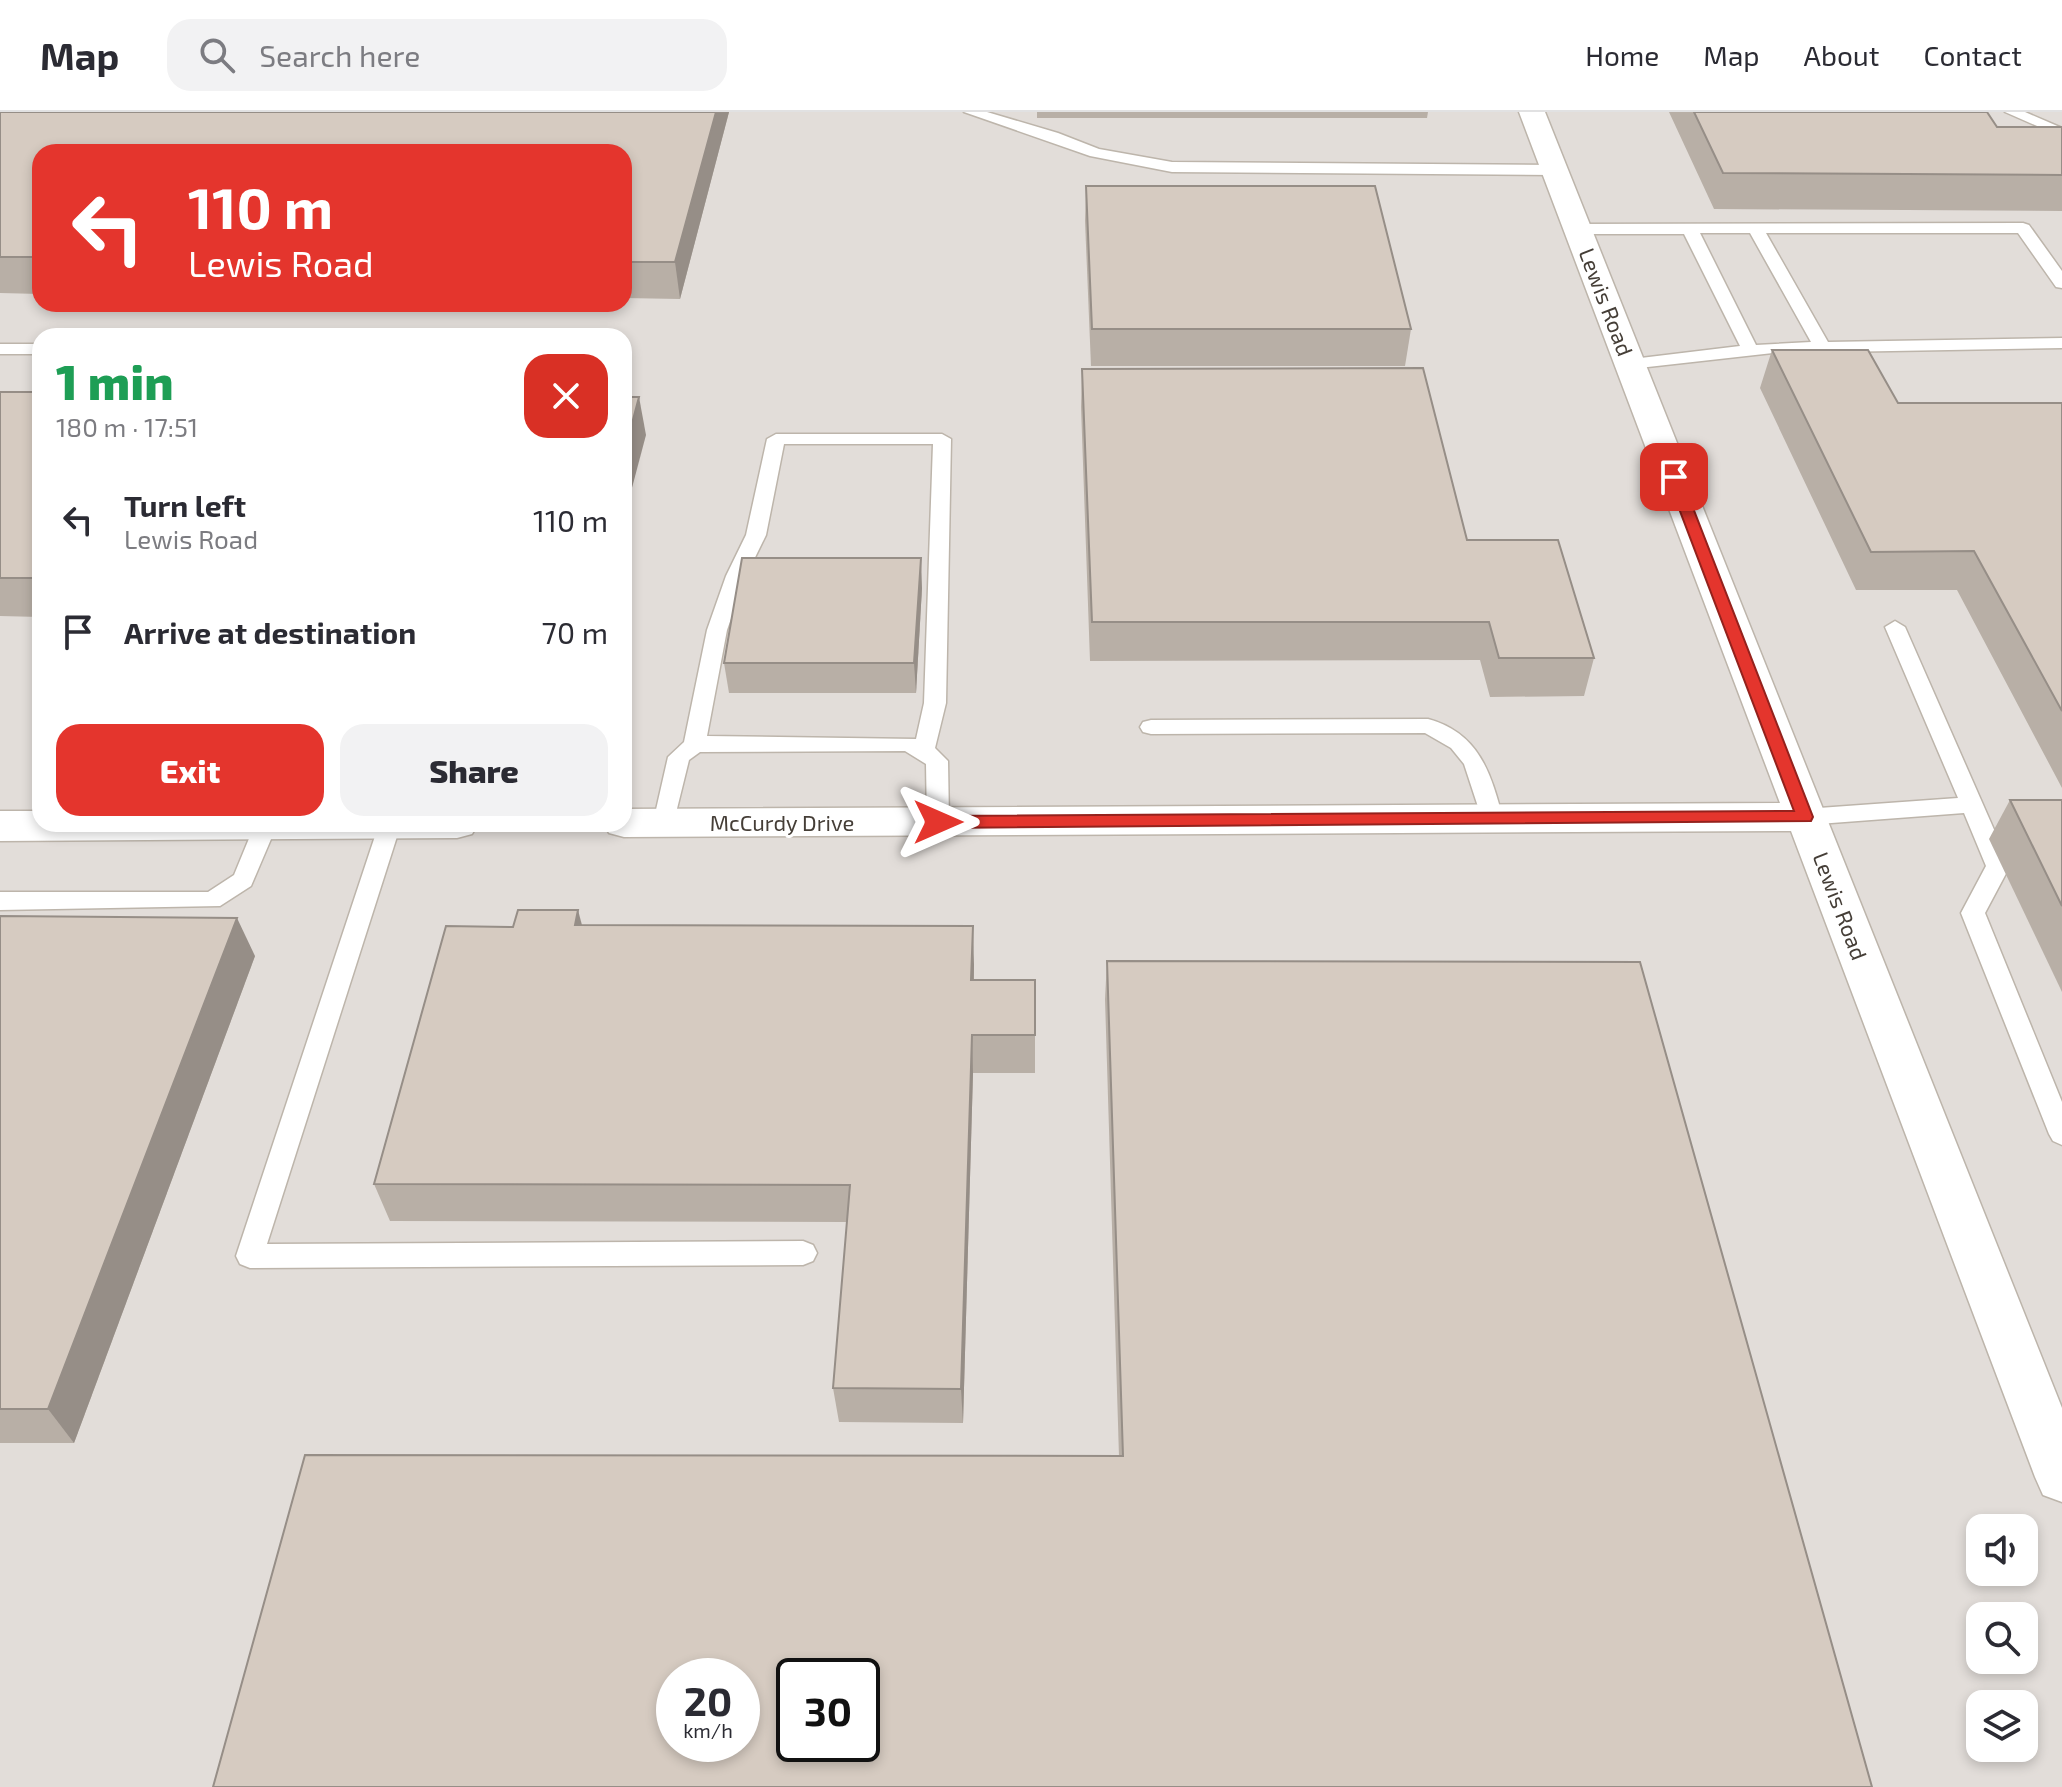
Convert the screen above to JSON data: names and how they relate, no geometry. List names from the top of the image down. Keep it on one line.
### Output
{"streets":{"street":["Lewis Road","McCurdy Drive"]},"crossings":[["Lewis Road","McCurdy Drive"]],"page":{"header":"Map","search":"Search here","nav":["Home","Map","About","Contact"],"turn":["110 m","Lewis Road"],"heading":["1 min","180 m · 17:51"],"list":[{"name":"Turn left","note":"Lewis Road","value":"110 m"},{"name":"Arrive at destination","value":"70 m"}],"buttons":["Exit","Share"],"speed":"20 km/h","limit":"30"}}
